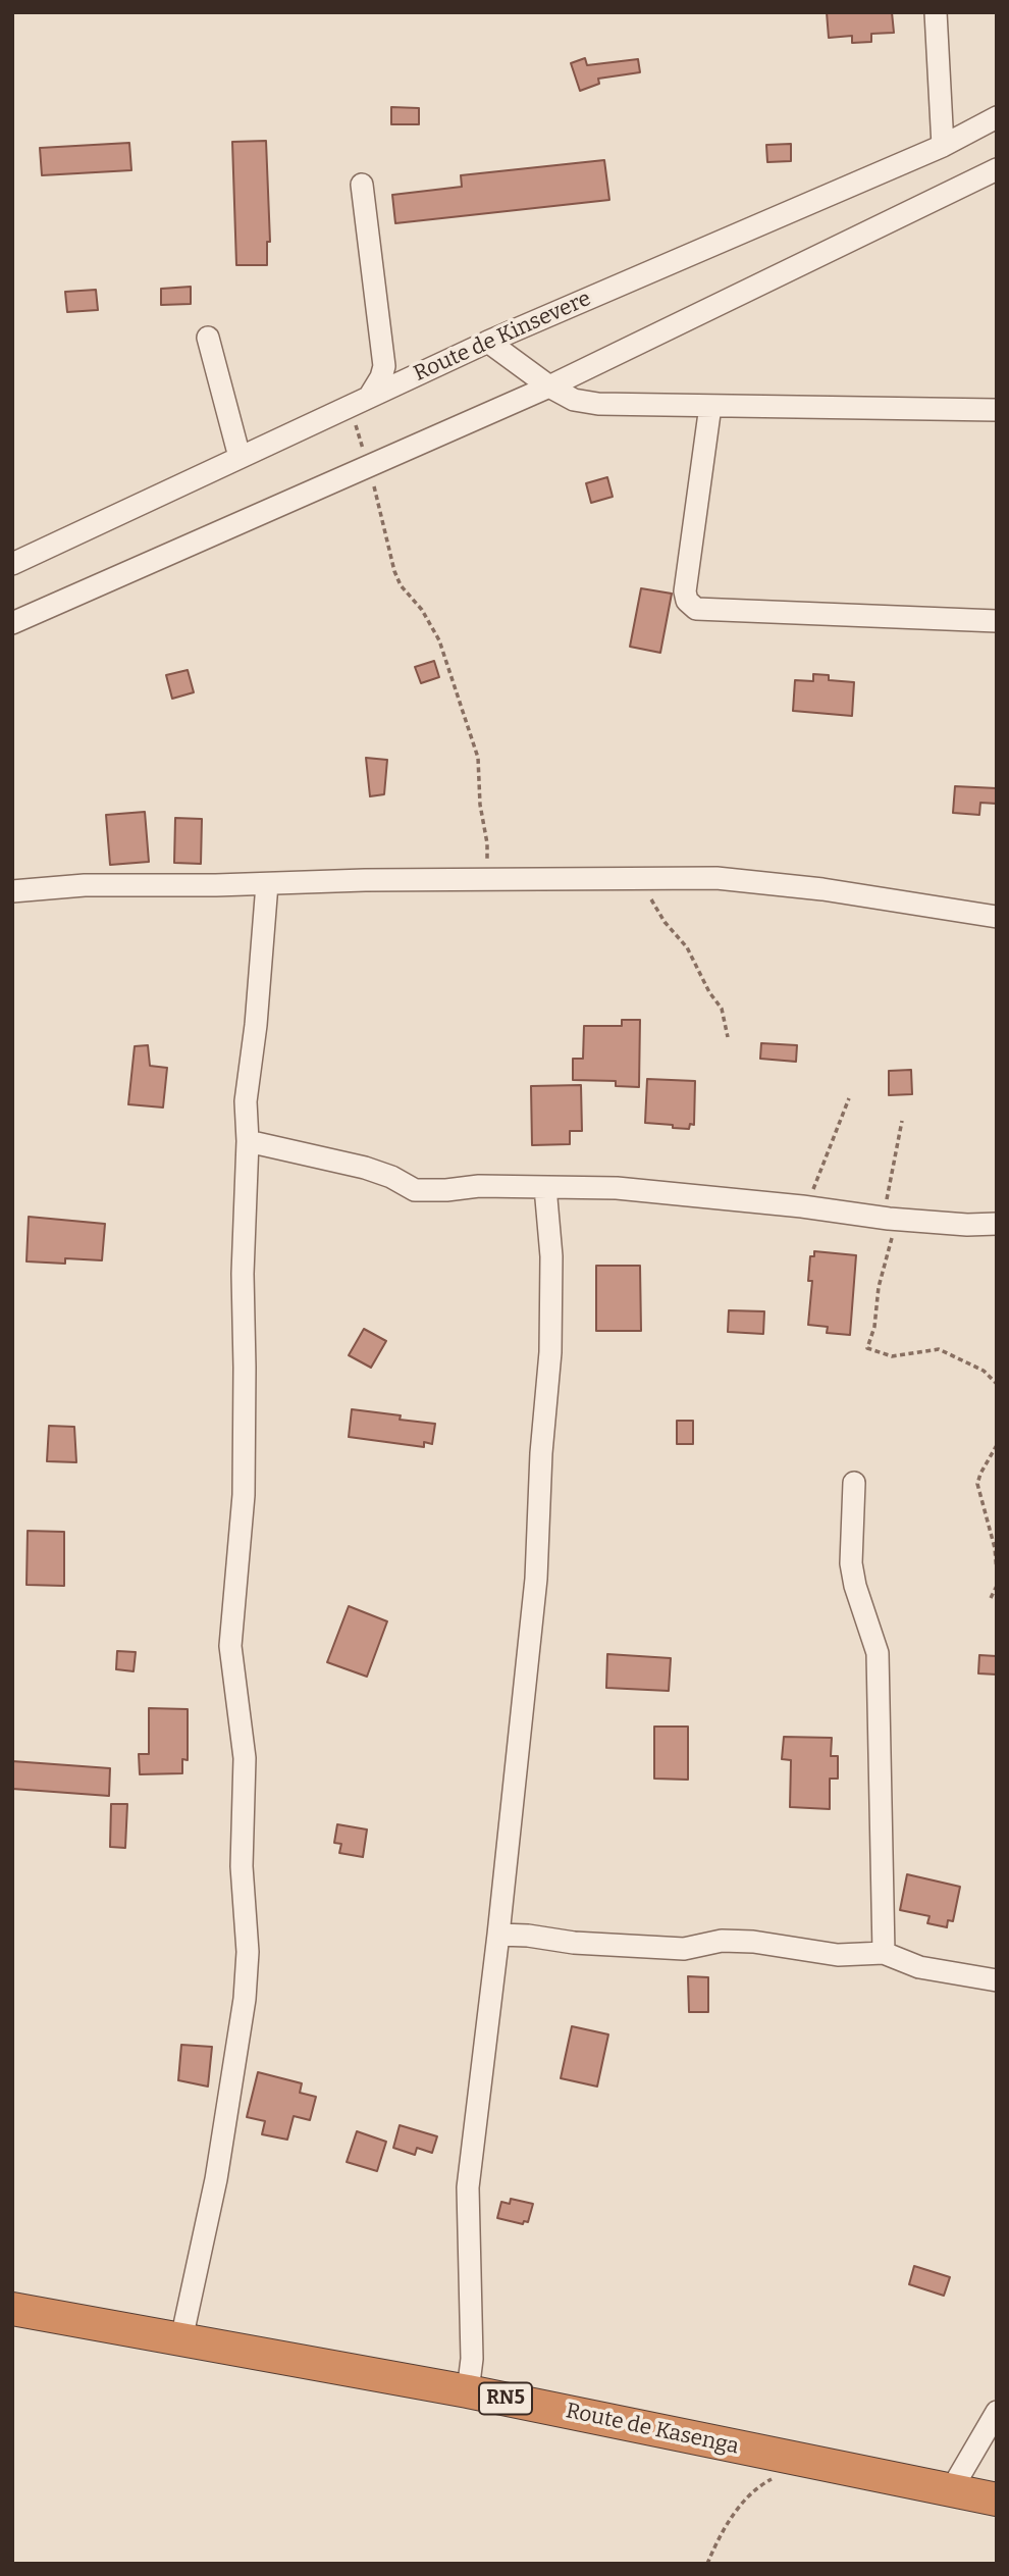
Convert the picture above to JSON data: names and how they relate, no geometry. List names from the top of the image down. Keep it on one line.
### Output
{"streets":{"highway":["RN5","Route de Kasenga"],"street":["Route de Kinsevere"]}}
